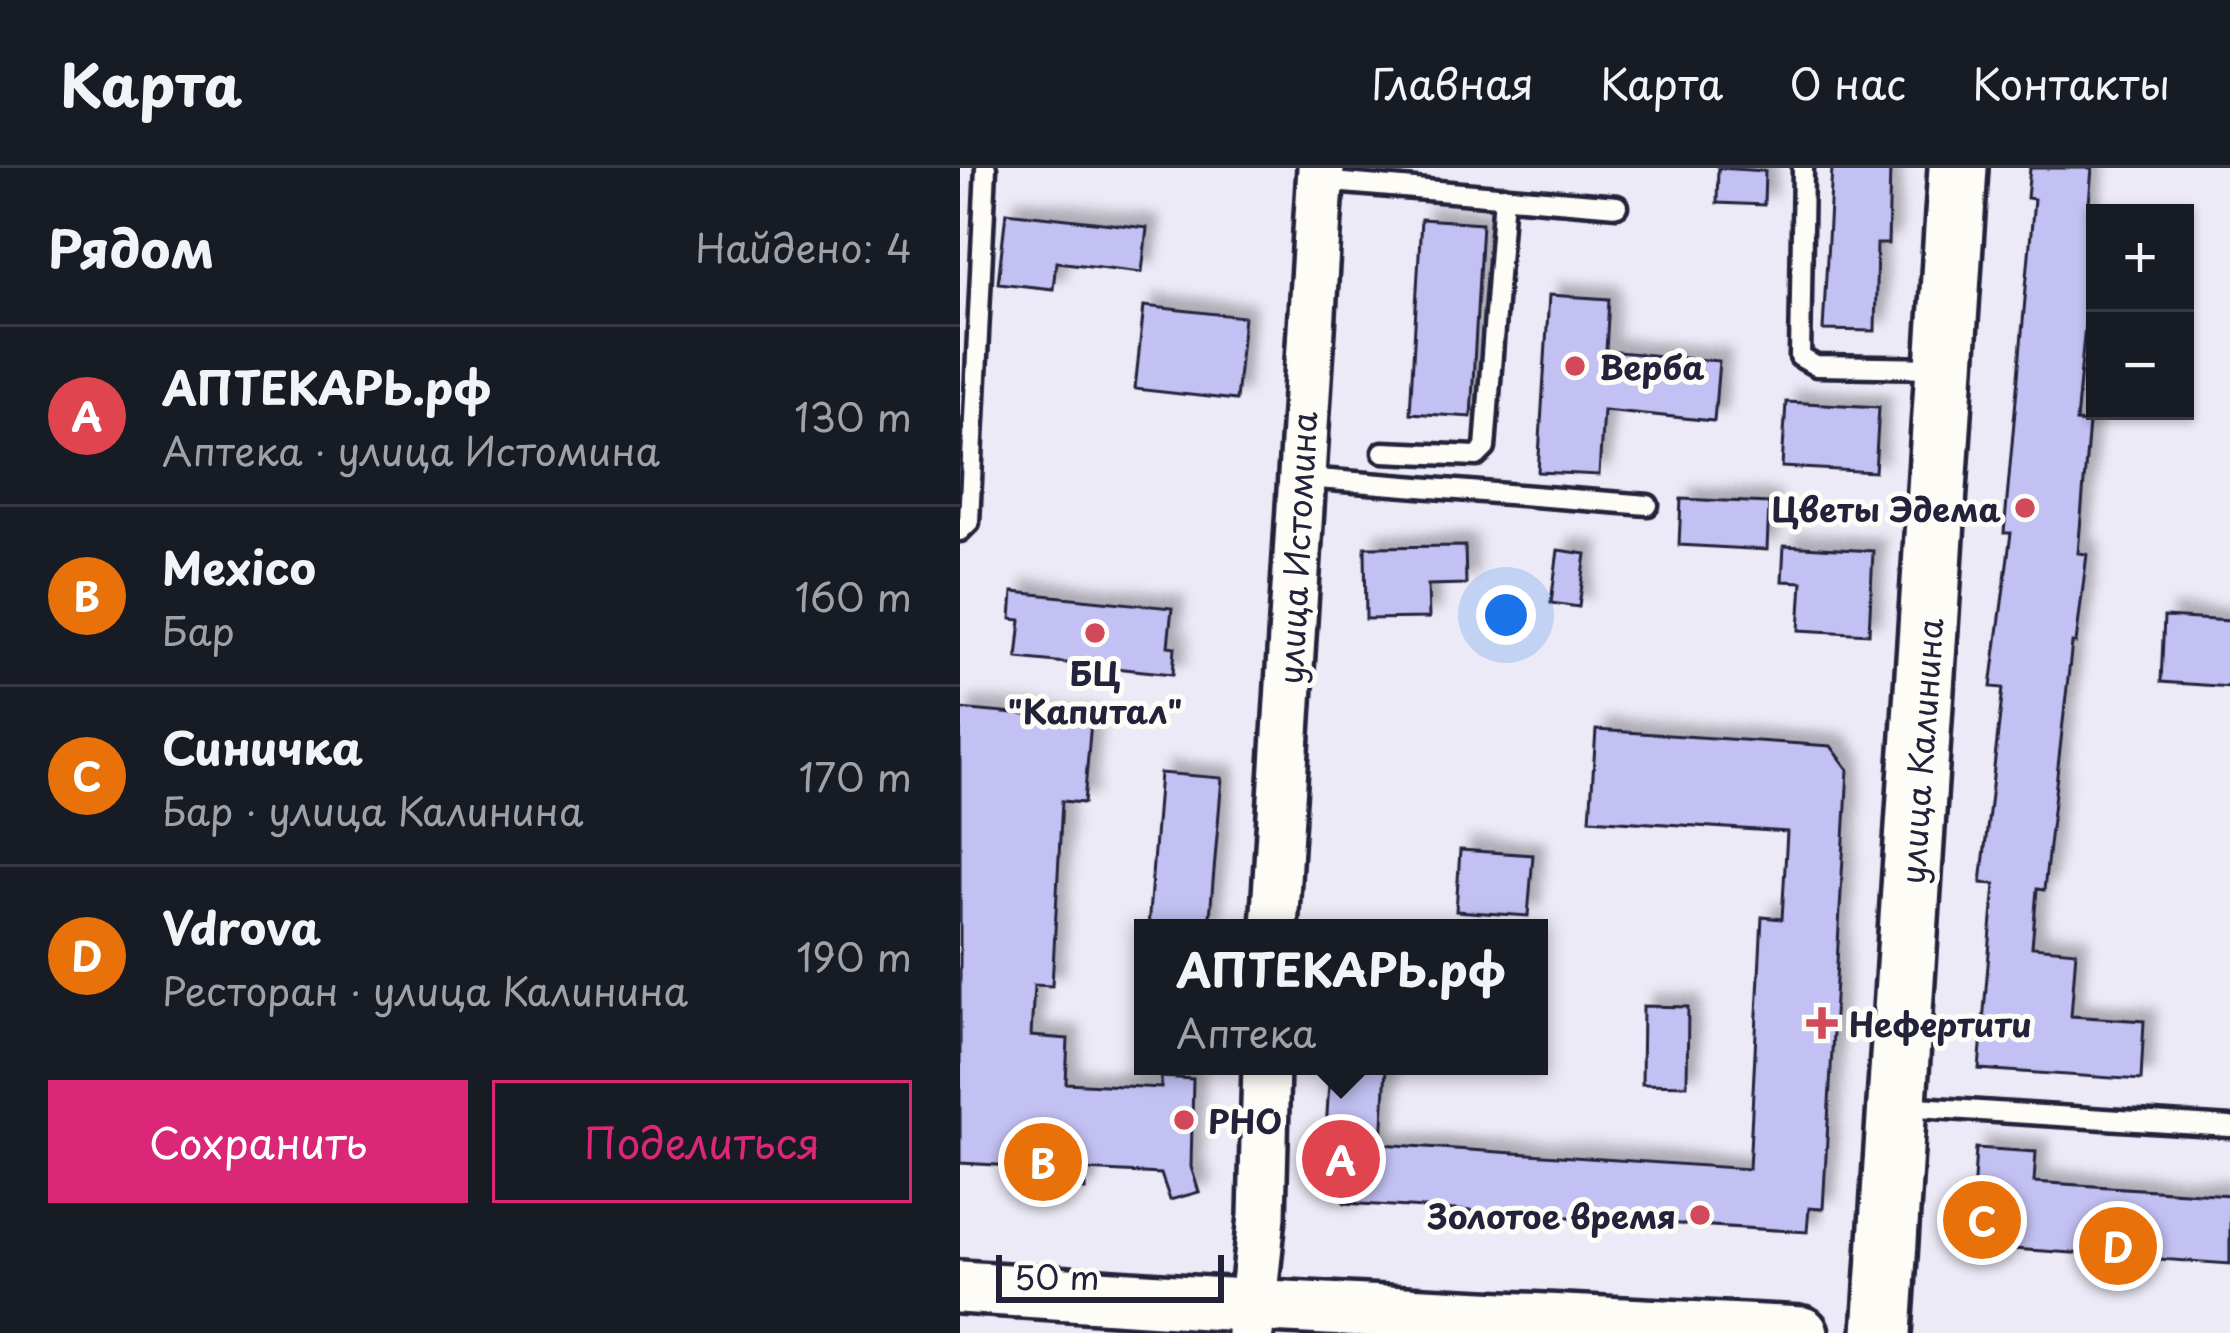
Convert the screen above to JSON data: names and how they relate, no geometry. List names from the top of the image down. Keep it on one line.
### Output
{"streets":{"main road":["улица Калинина"],"street":["улица Истомина"]},"places":{"other":["Верба","Цветы Эдема","БЦ \"Капитал\"","PHO","Золотое время"],"health":["Нефертити"]},"scale_bar":"50 m","page":{"header":"Карта","nav":["Главная","Карта","О нас","Контакты"],"heading":["Рядом","Найдено: 4"],"map_buttons":["+","−"],"list":[{"mark":"A","name":"АПТЕКАРЬ.рф","note":"Аптека · улица Истомина","value":"130 m"},{"mark":"B","name":"Mexico","note":"Бар","value":"160 m"},{"mark":"C","name":"Синичка","note":"Бар · улица Калинина","value":"170 m"},{"mark":"D","name":"Vdrova","note":"Ресторан · улица Калинина","value":"190 m"}],"popup":["АПТЕКАРЬ.рф","Аптека"],"buttons":["Сохранить","Поделиться"],"pins":["A","B","C","D"],"scale":"50 m"}}
